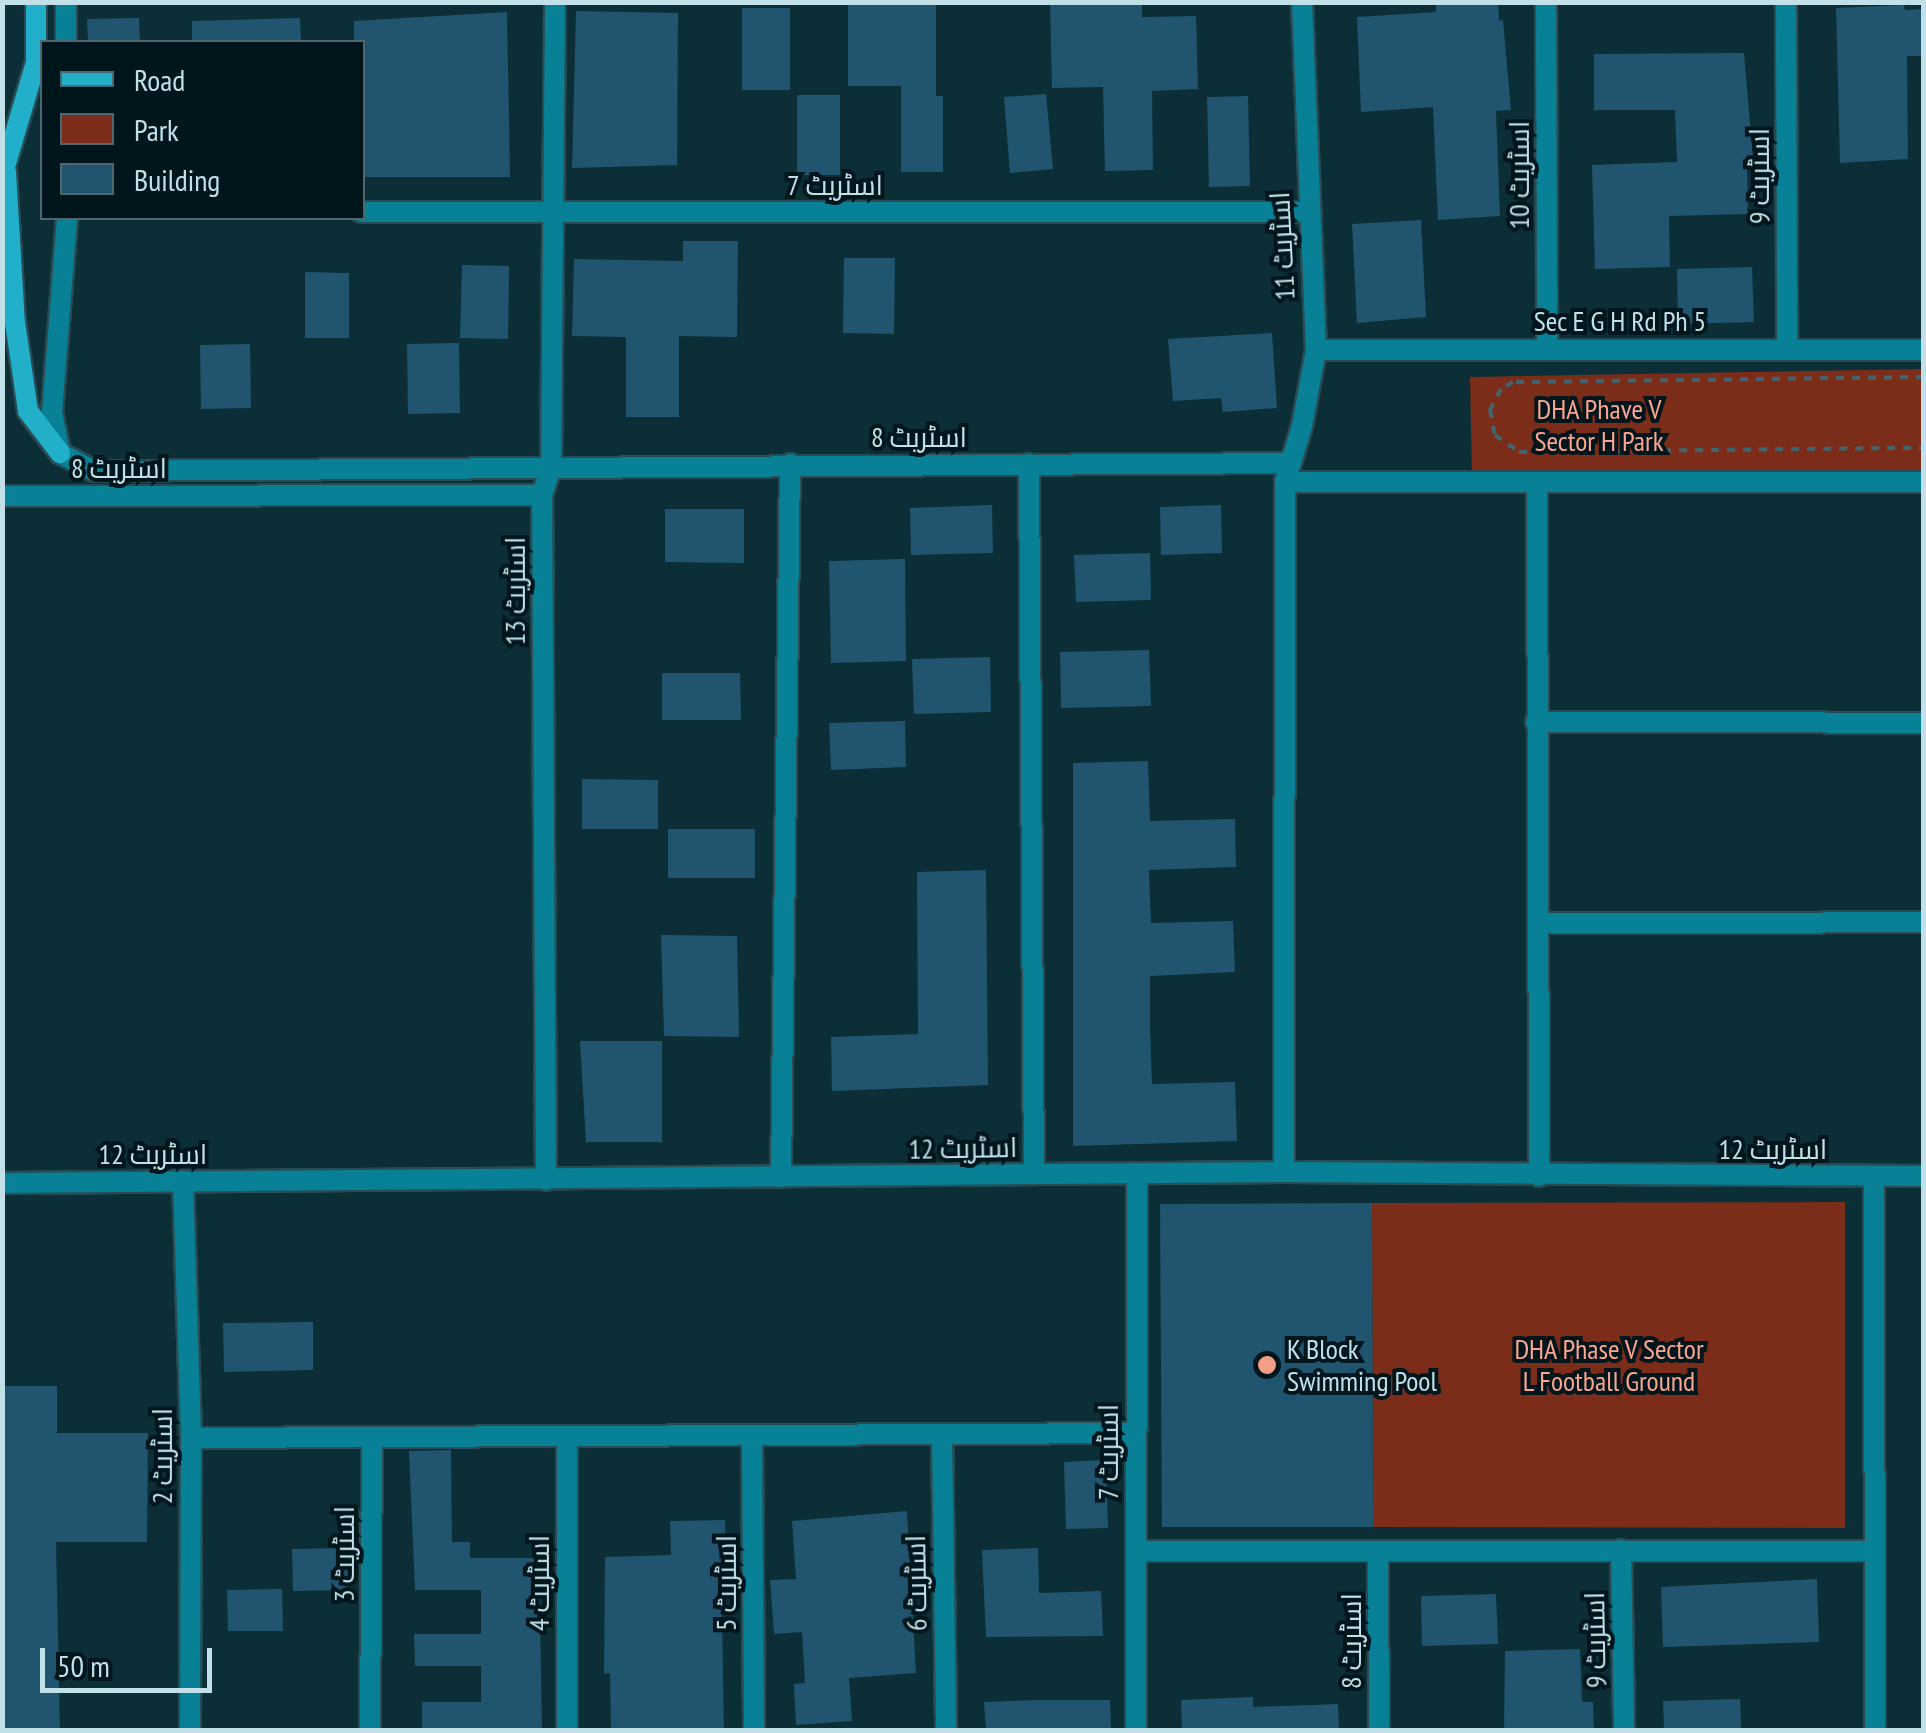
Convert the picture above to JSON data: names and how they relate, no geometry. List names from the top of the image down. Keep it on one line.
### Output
{"streets":{"street":["اسٹریٹ 10","اسٹریٹ 9","اسٹریٹ 7","اسٹریٹ 11","Sec E G H Rd Ph 5","اسٹریٹ 8","اسٹریٹ 13","اسٹریٹ 12","اسٹریٹ 2","اسٹریٹ 3","اسٹریٹ 4","اسٹریٹ 5","اسٹریٹ 6"]},"crossings":[["اسٹریٹ 10","Sec E G H Rd Ph 5"],["اسٹریٹ 9","Sec E G H Rd Ph 5"],["اسٹریٹ 7","اسٹریٹ 11"],["اسٹریٹ 7","اسٹریٹ 13"],["اسٹریٹ 7","اسٹریٹ 12"],["اسٹریٹ 11","Sec E G H Rd Ph 5"],["اسٹریٹ 11","اسٹریٹ 8"],["اسٹریٹ 11","اسٹریٹ 12"],["اسٹریٹ 8","اسٹریٹ 13"],["اسٹریٹ 13","اسٹریٹ 12"],["اسٹریٹ 12","اسٹریٹ 2"]],"parks":["DHA Phave V Sector H Park","DHA Phase V Sector L Football Ground"],"places":["K Block Swimming Pool"],"legend":["Road","Park","Building"],"scale_bar":"50 m"}
